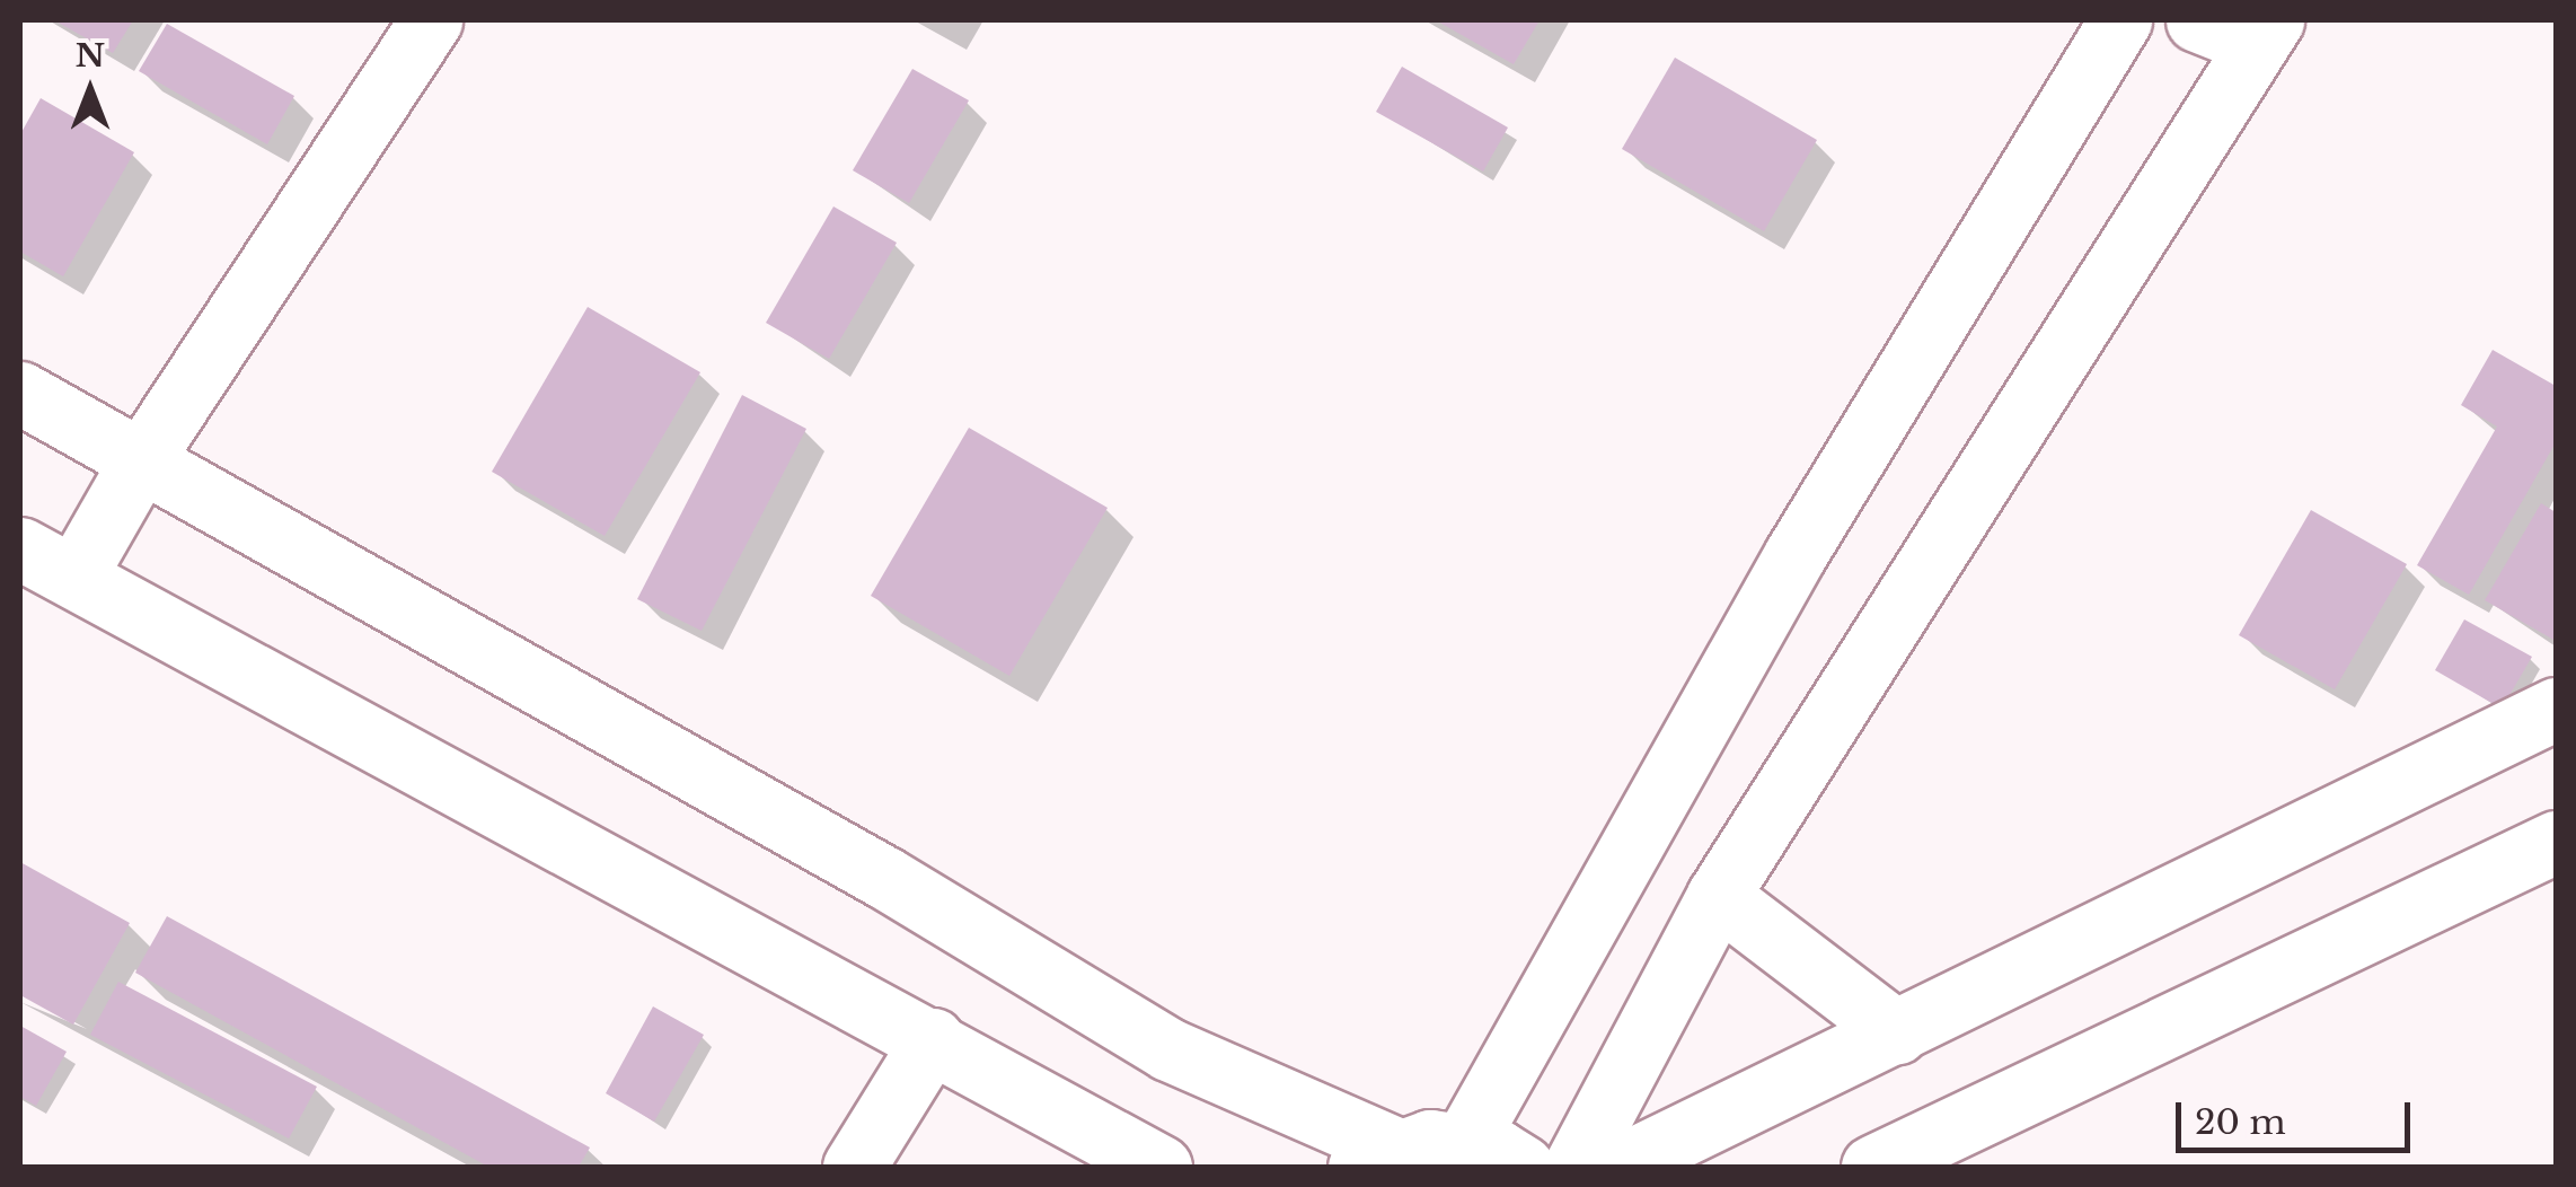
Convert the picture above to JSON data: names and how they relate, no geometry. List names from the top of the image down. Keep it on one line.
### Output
{"scale_bar":"20 m","north":"top"}
